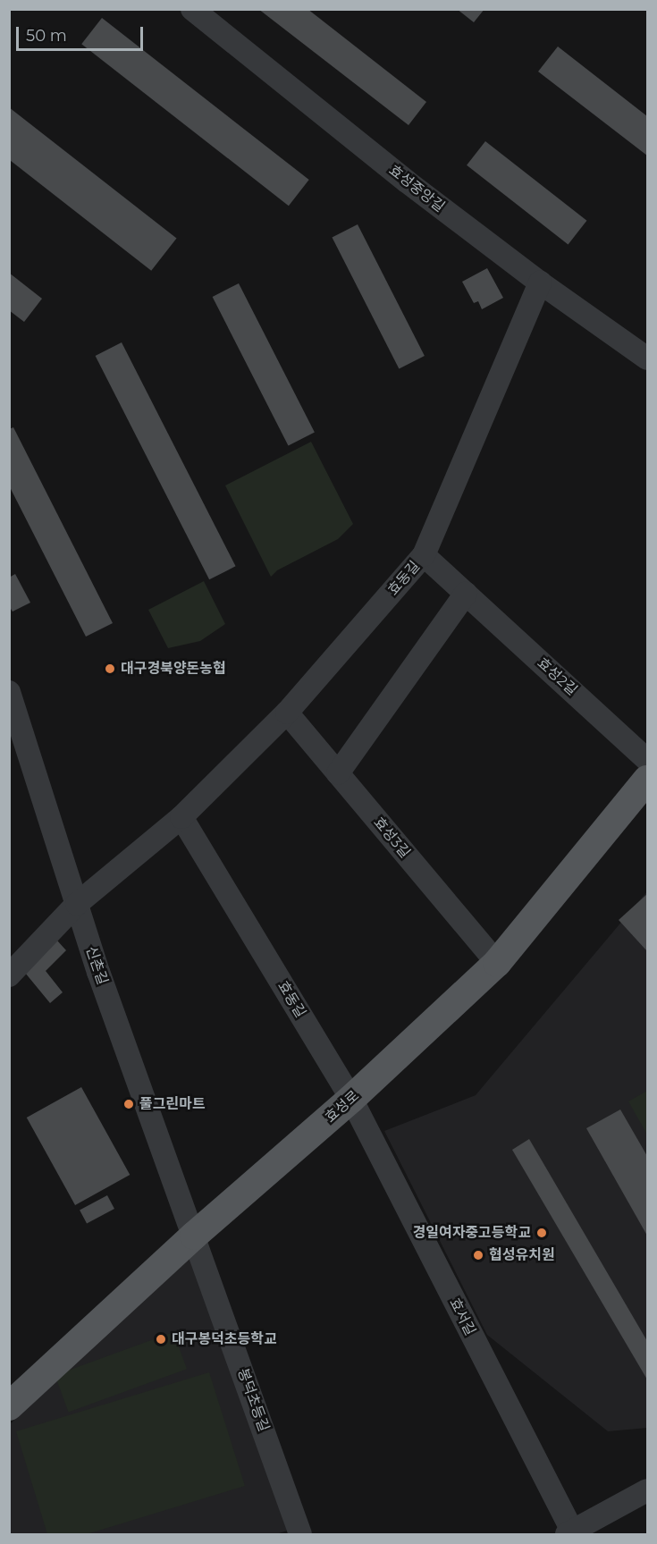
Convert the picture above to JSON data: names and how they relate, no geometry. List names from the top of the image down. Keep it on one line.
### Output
{"streets":{"main road":["효성로"],"street":["효성중앙길","효동길","효성2길","효성3길","신촌길","효서길","봉덕초등길"]},"crossings":[["효성중앙길","효동길"],["효동길","효성2길"],["효동길","효성3길"],["효동길","신촌길"],["효동길","효성로"],["효동길","효서길"],["효성3길","효성로"],["신촌길","효성로"],["신촌길","봉덕초등길"],["효성로","효서길"],["효성로","봉덕초등길"]],"places":["대구경북양돈농협","풀그린마트","경일여자중고등학교","협성유치원","대구봉덕초등학교"],"scale_bar":"50 m"}
